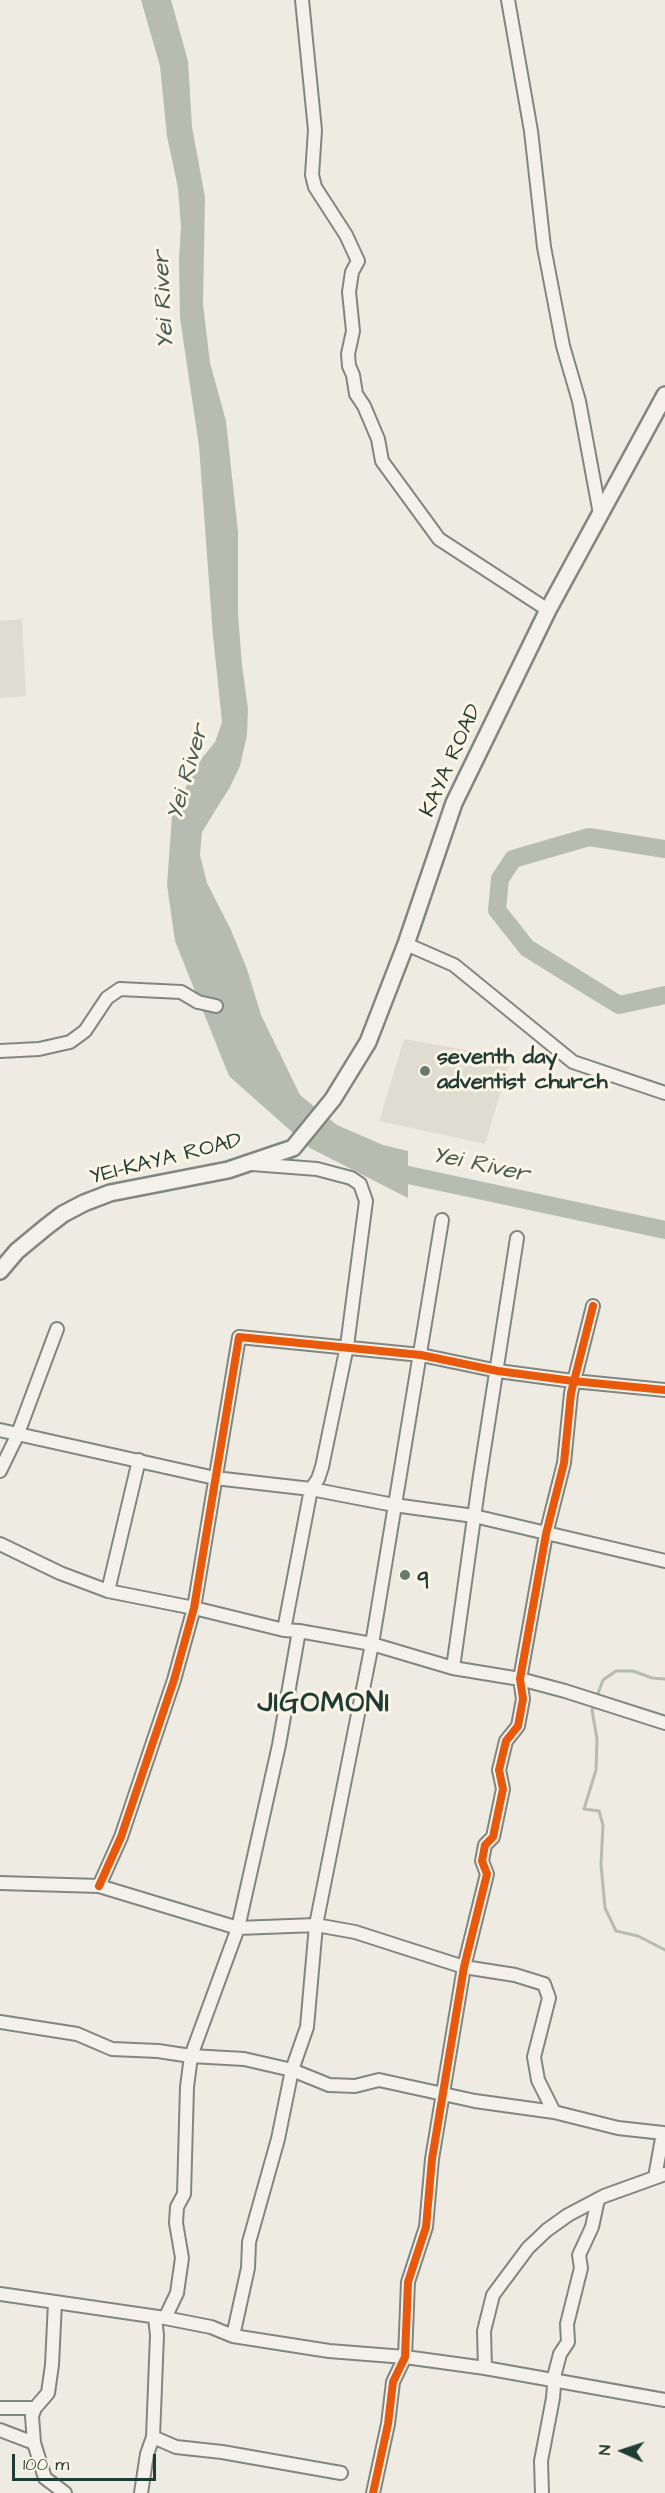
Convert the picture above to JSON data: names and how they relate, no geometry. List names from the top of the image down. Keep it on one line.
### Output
{"streets":{"main road":["KAYA ROAD","YEI-KAYA ROAD"]},"crossings":[["KAYA ROAD","YEI-KAYA ROAD"]],"districts":["JIGOMONI"],"water":["Yei River"],"places":["seventh day adventist church","q"],"scale_bar":"100 m","north":"left"}
